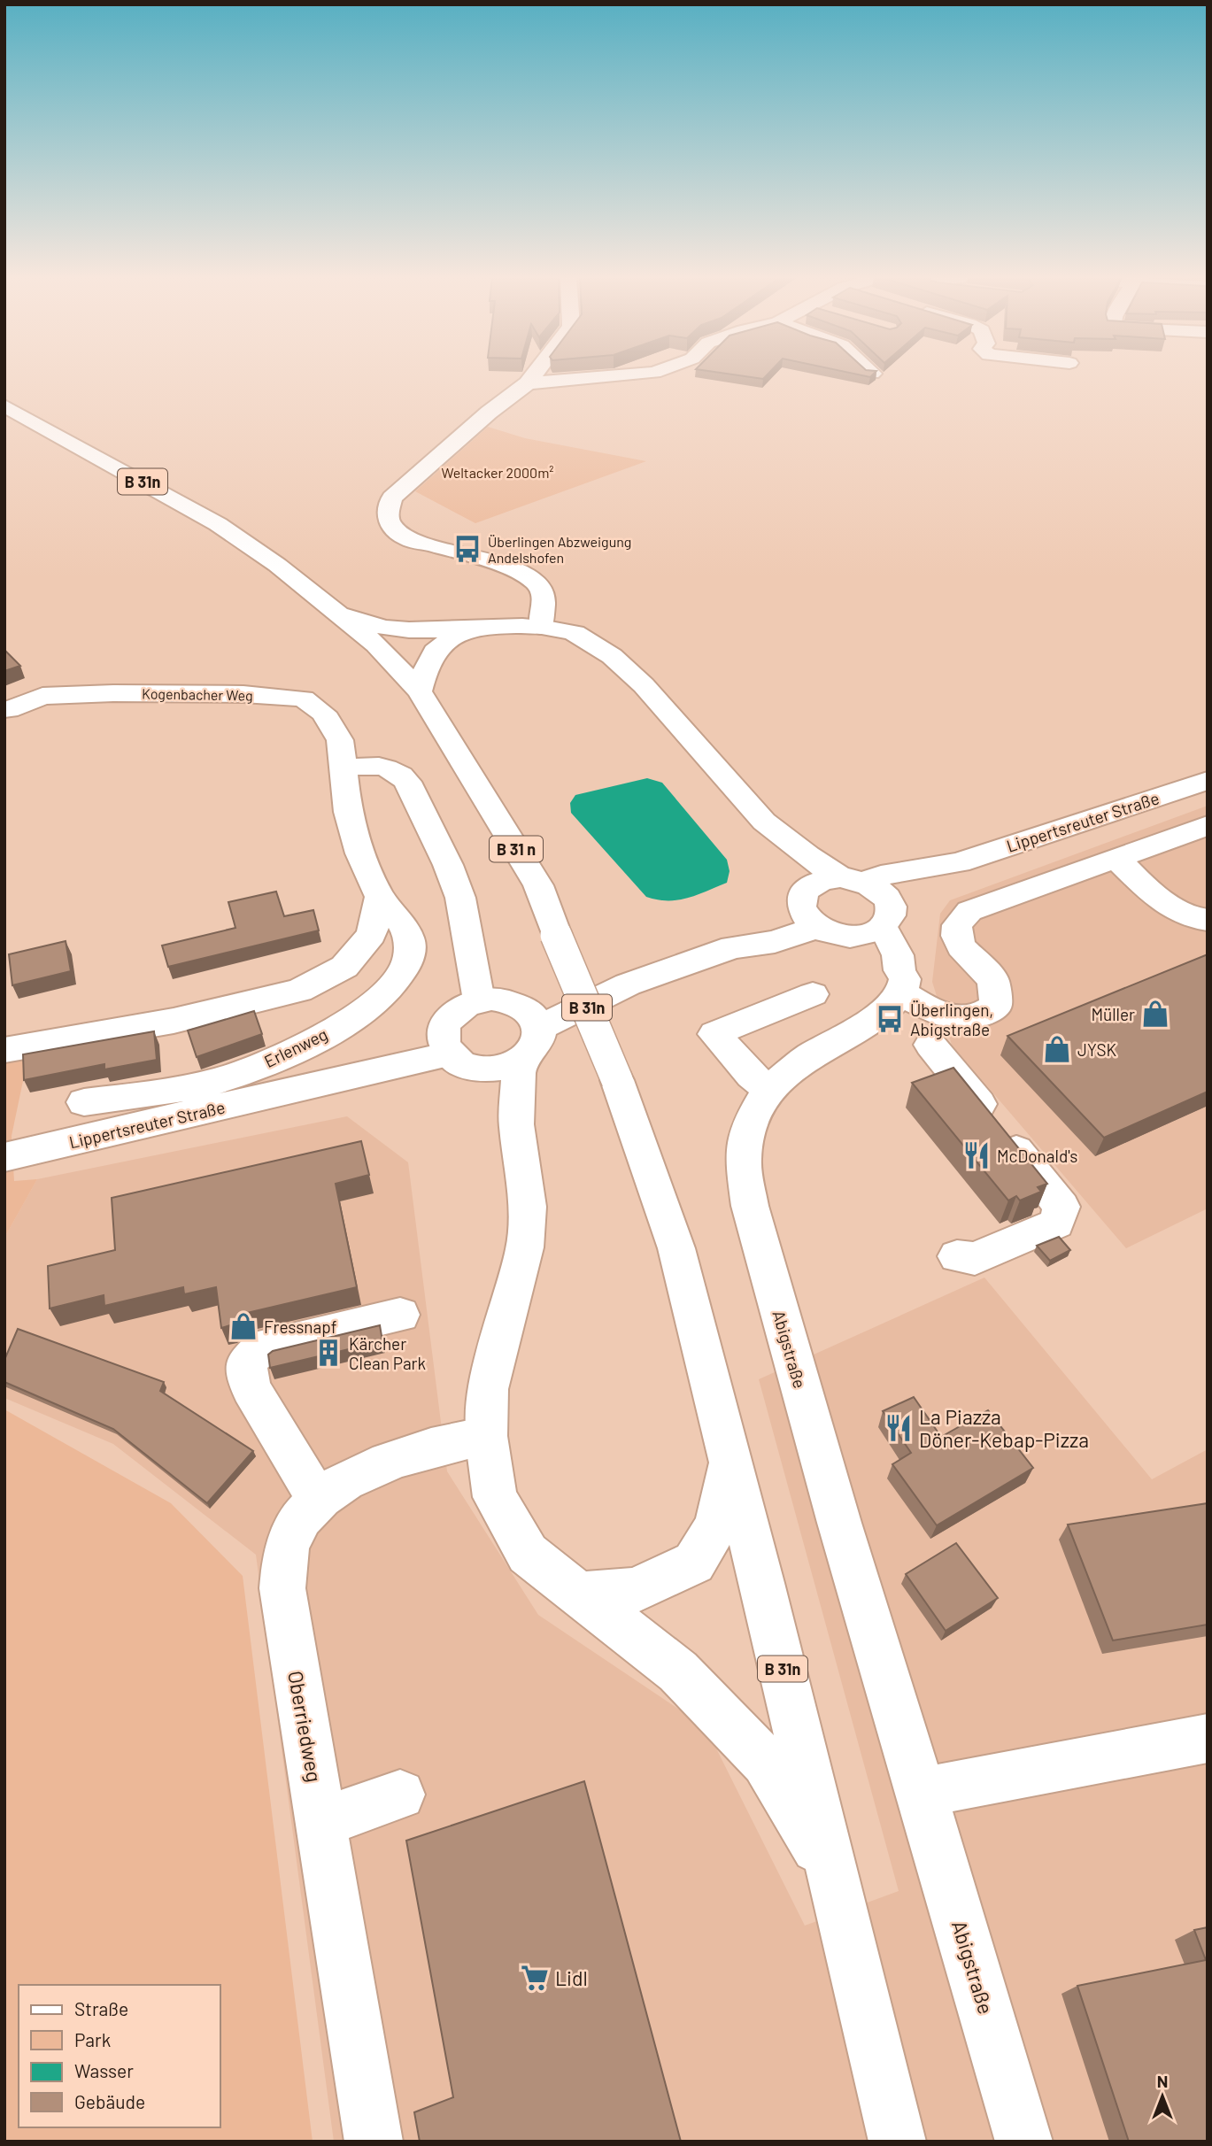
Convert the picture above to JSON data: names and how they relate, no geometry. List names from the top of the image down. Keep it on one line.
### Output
{"streets":{"main road":["B 31n","Kogenbacher Weg","Lippertsreuter Straße","B 31 n","Erlenweg","Abigstraße","Oberriedweg"]},"crossings":[["B 31n","Lippertsreuter Straße"],["B 31n","B 31 n"],["B 31n","Oberriedweg"],["Kogenbacher Weg","Erlenweg"]],"parks":["Weltacker 2000m²"],"places":{"bus stop":["Überlingen Abzweigung Andelshofen","Überlingen, Abigstraße"],"shop":["Müller","JYSK","Fressnapf"],"restaurant":["McDonald's","La Piazza Döner-Kebap-Pizza"],"building":["Kärcher Clean Park"],"supermarket":["Lidl"]},"legend":["Straße","Park","Wasser","Gebäude"],"north":"top"}
